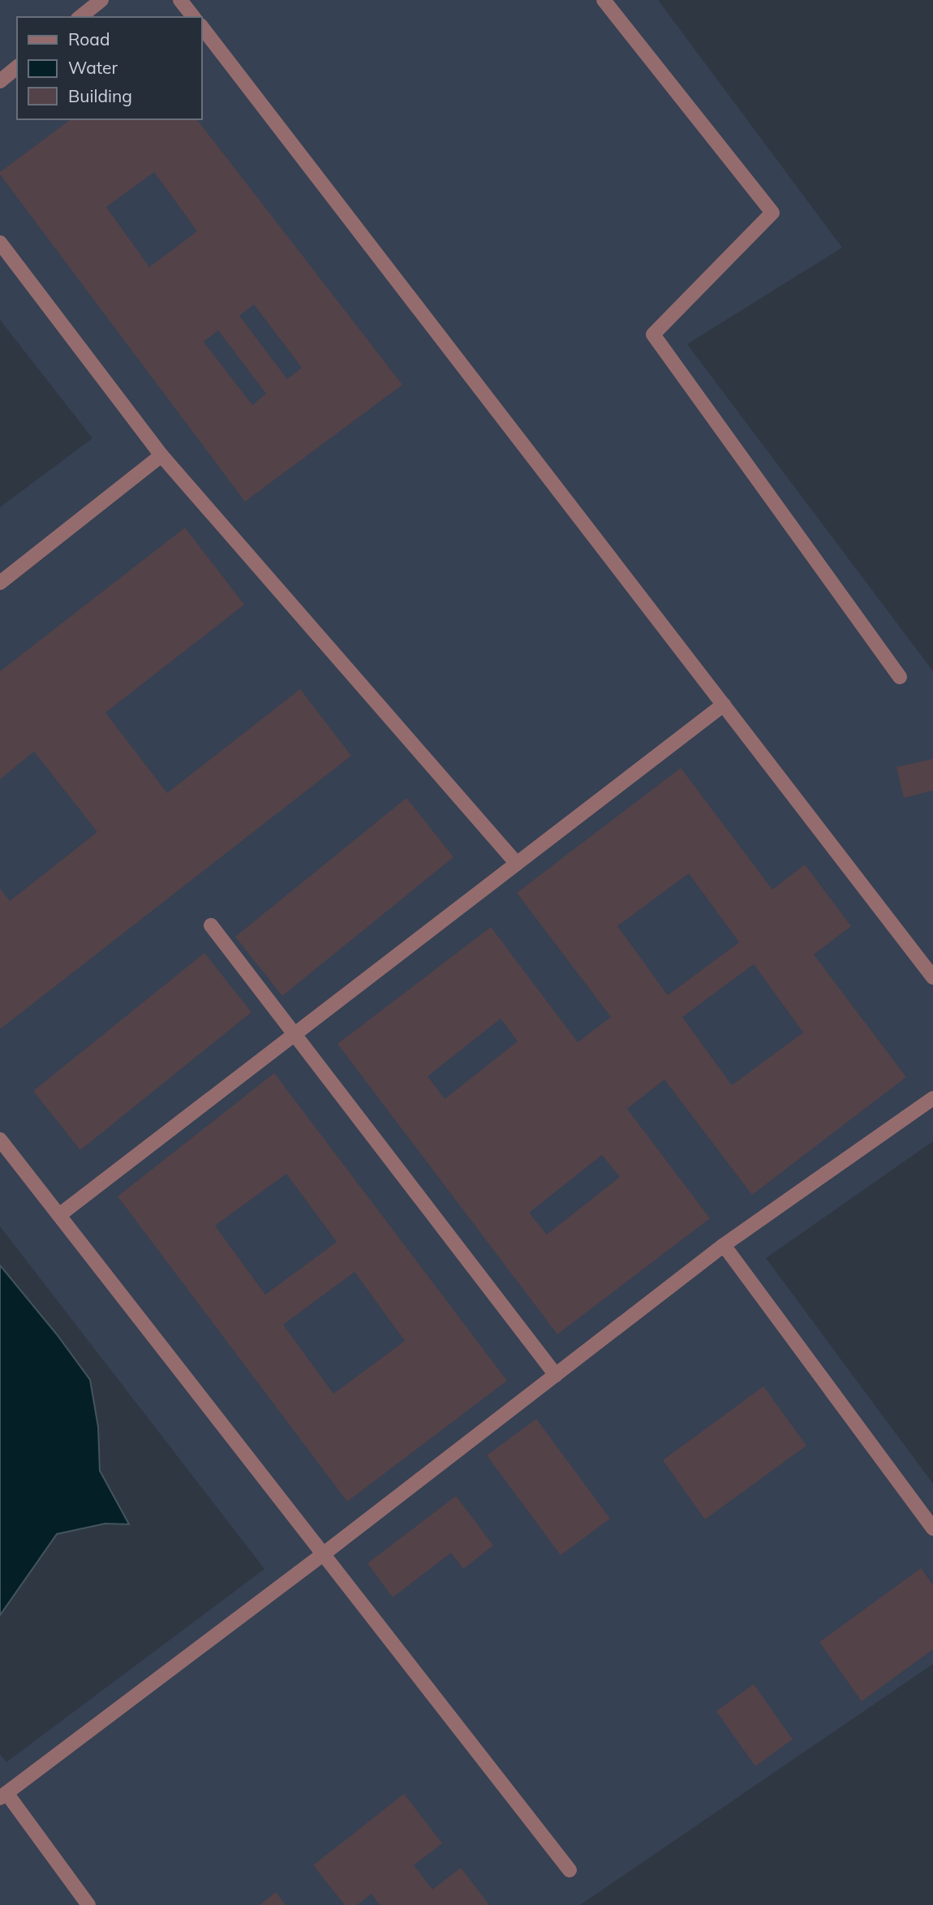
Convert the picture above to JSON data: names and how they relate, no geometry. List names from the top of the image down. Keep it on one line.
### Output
{"legend":["Road","Water","Building"]}
